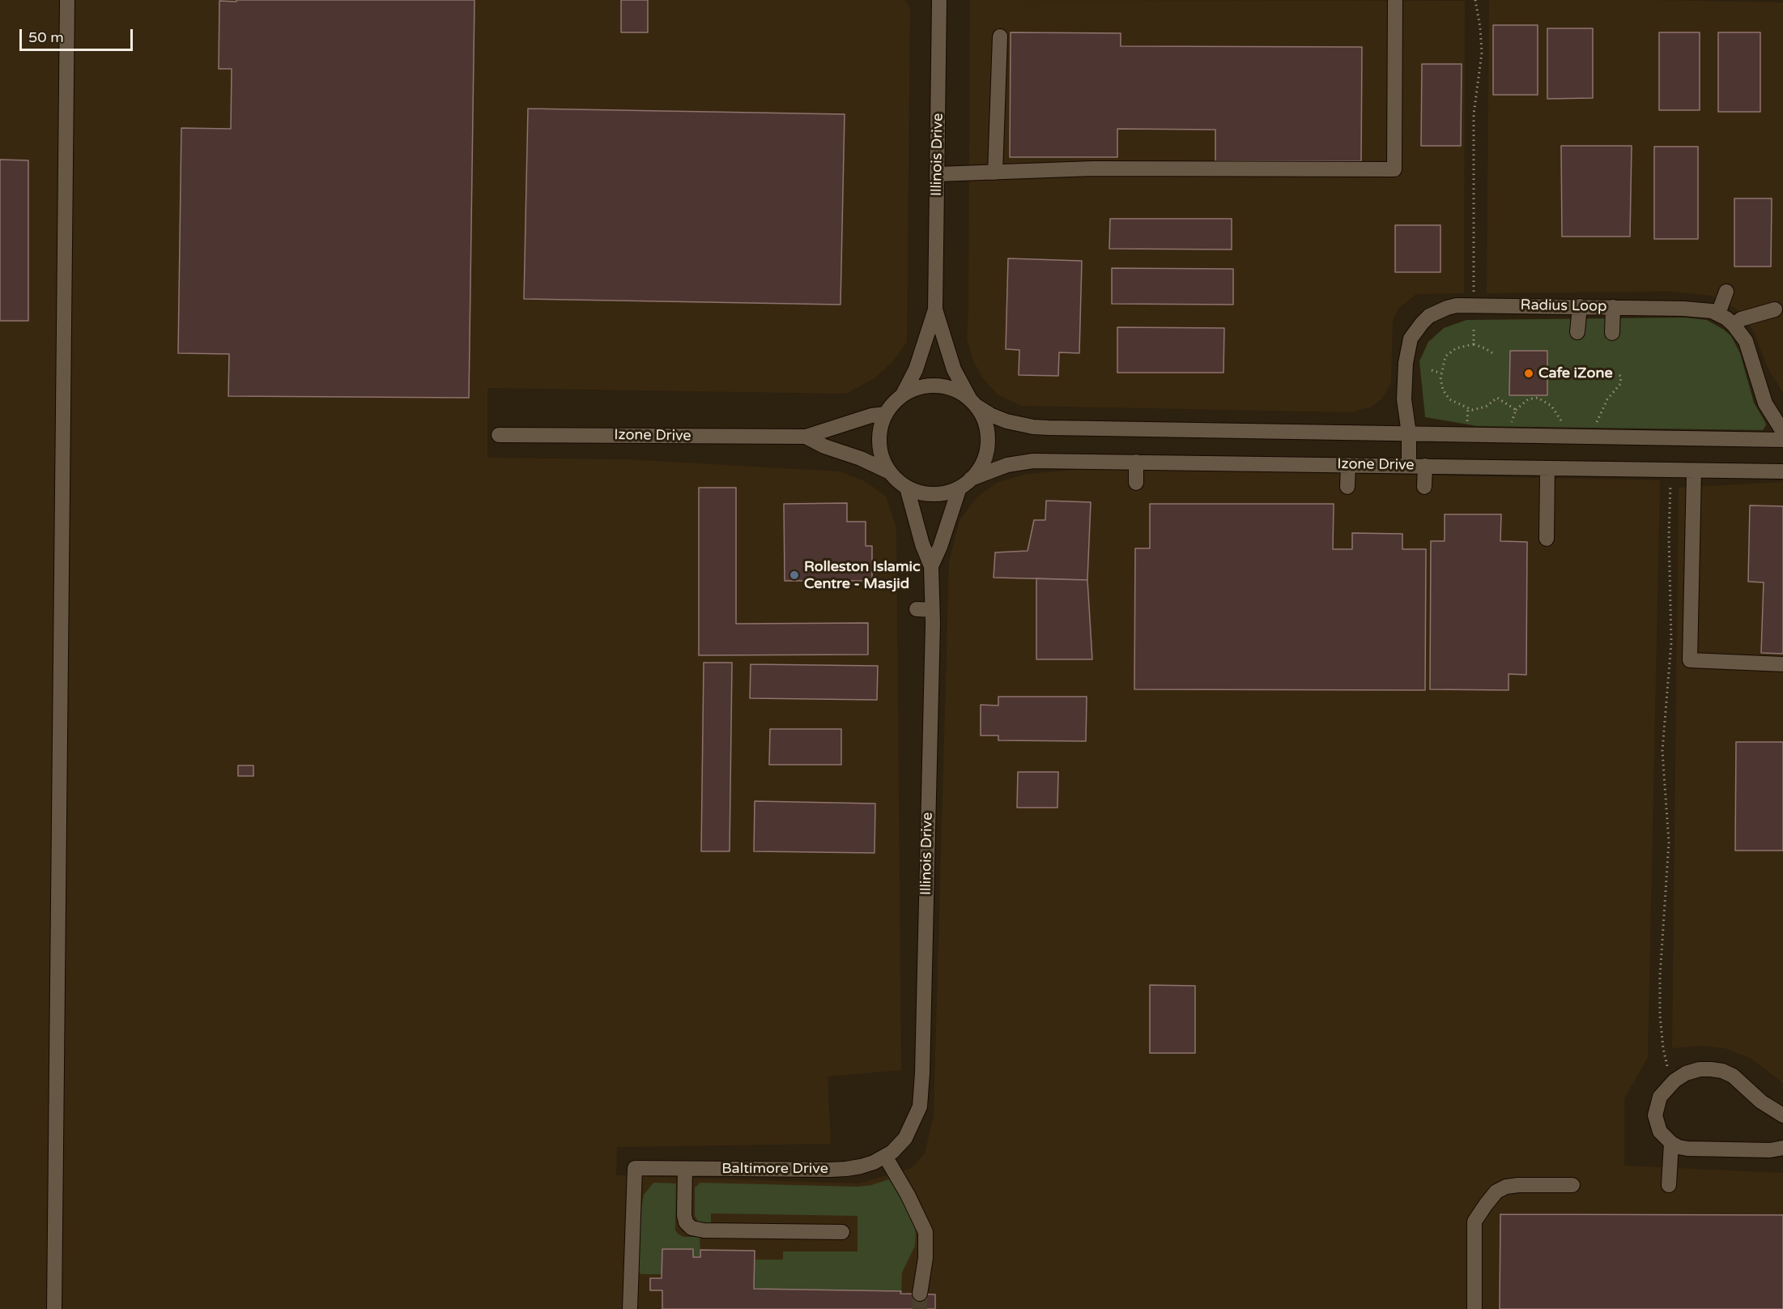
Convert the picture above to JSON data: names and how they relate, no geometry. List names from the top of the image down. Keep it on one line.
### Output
{"streets":{"street":["Illinois Drive","Radius Loop","Izone Drive","Baltimore Drive"]},"crossings":[["Illinois Drive","Izone Drive"],["Illinois Drive","Baltimore Drive"],["Radius Loop","Izone Drive"]],"places":["Cafe iZone","Rolleston Islamic Centre - Masjid"],"scale_bar":"50 m"}
